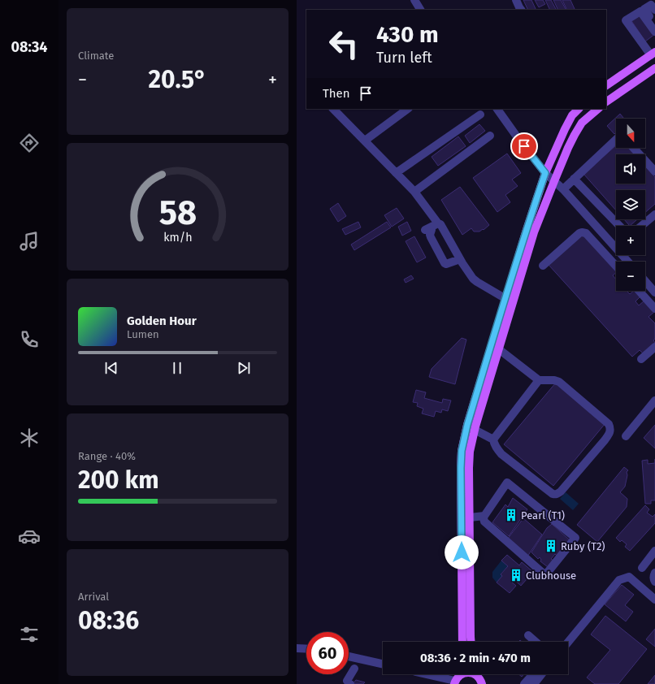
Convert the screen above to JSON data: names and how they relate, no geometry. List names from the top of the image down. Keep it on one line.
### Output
{"places":{"building":["Pearl (T1)","Ruby (T2)","Clubhouse"]},"north":"bottom","page":{"tabs":"08:34","tile":["Climate",["Range · 40%","200 km"],["Arrival","08:36"]],"turn":["430 m","Turn left"],"heat":["−","20.5°","+"],"then":"Then","map_buttons":["+","−"],"song":["Golden Hour","Lumen"],"limit":"60","trip":"08:36 · 2 min · 470 m","gauge":["58","km/h"]}}
